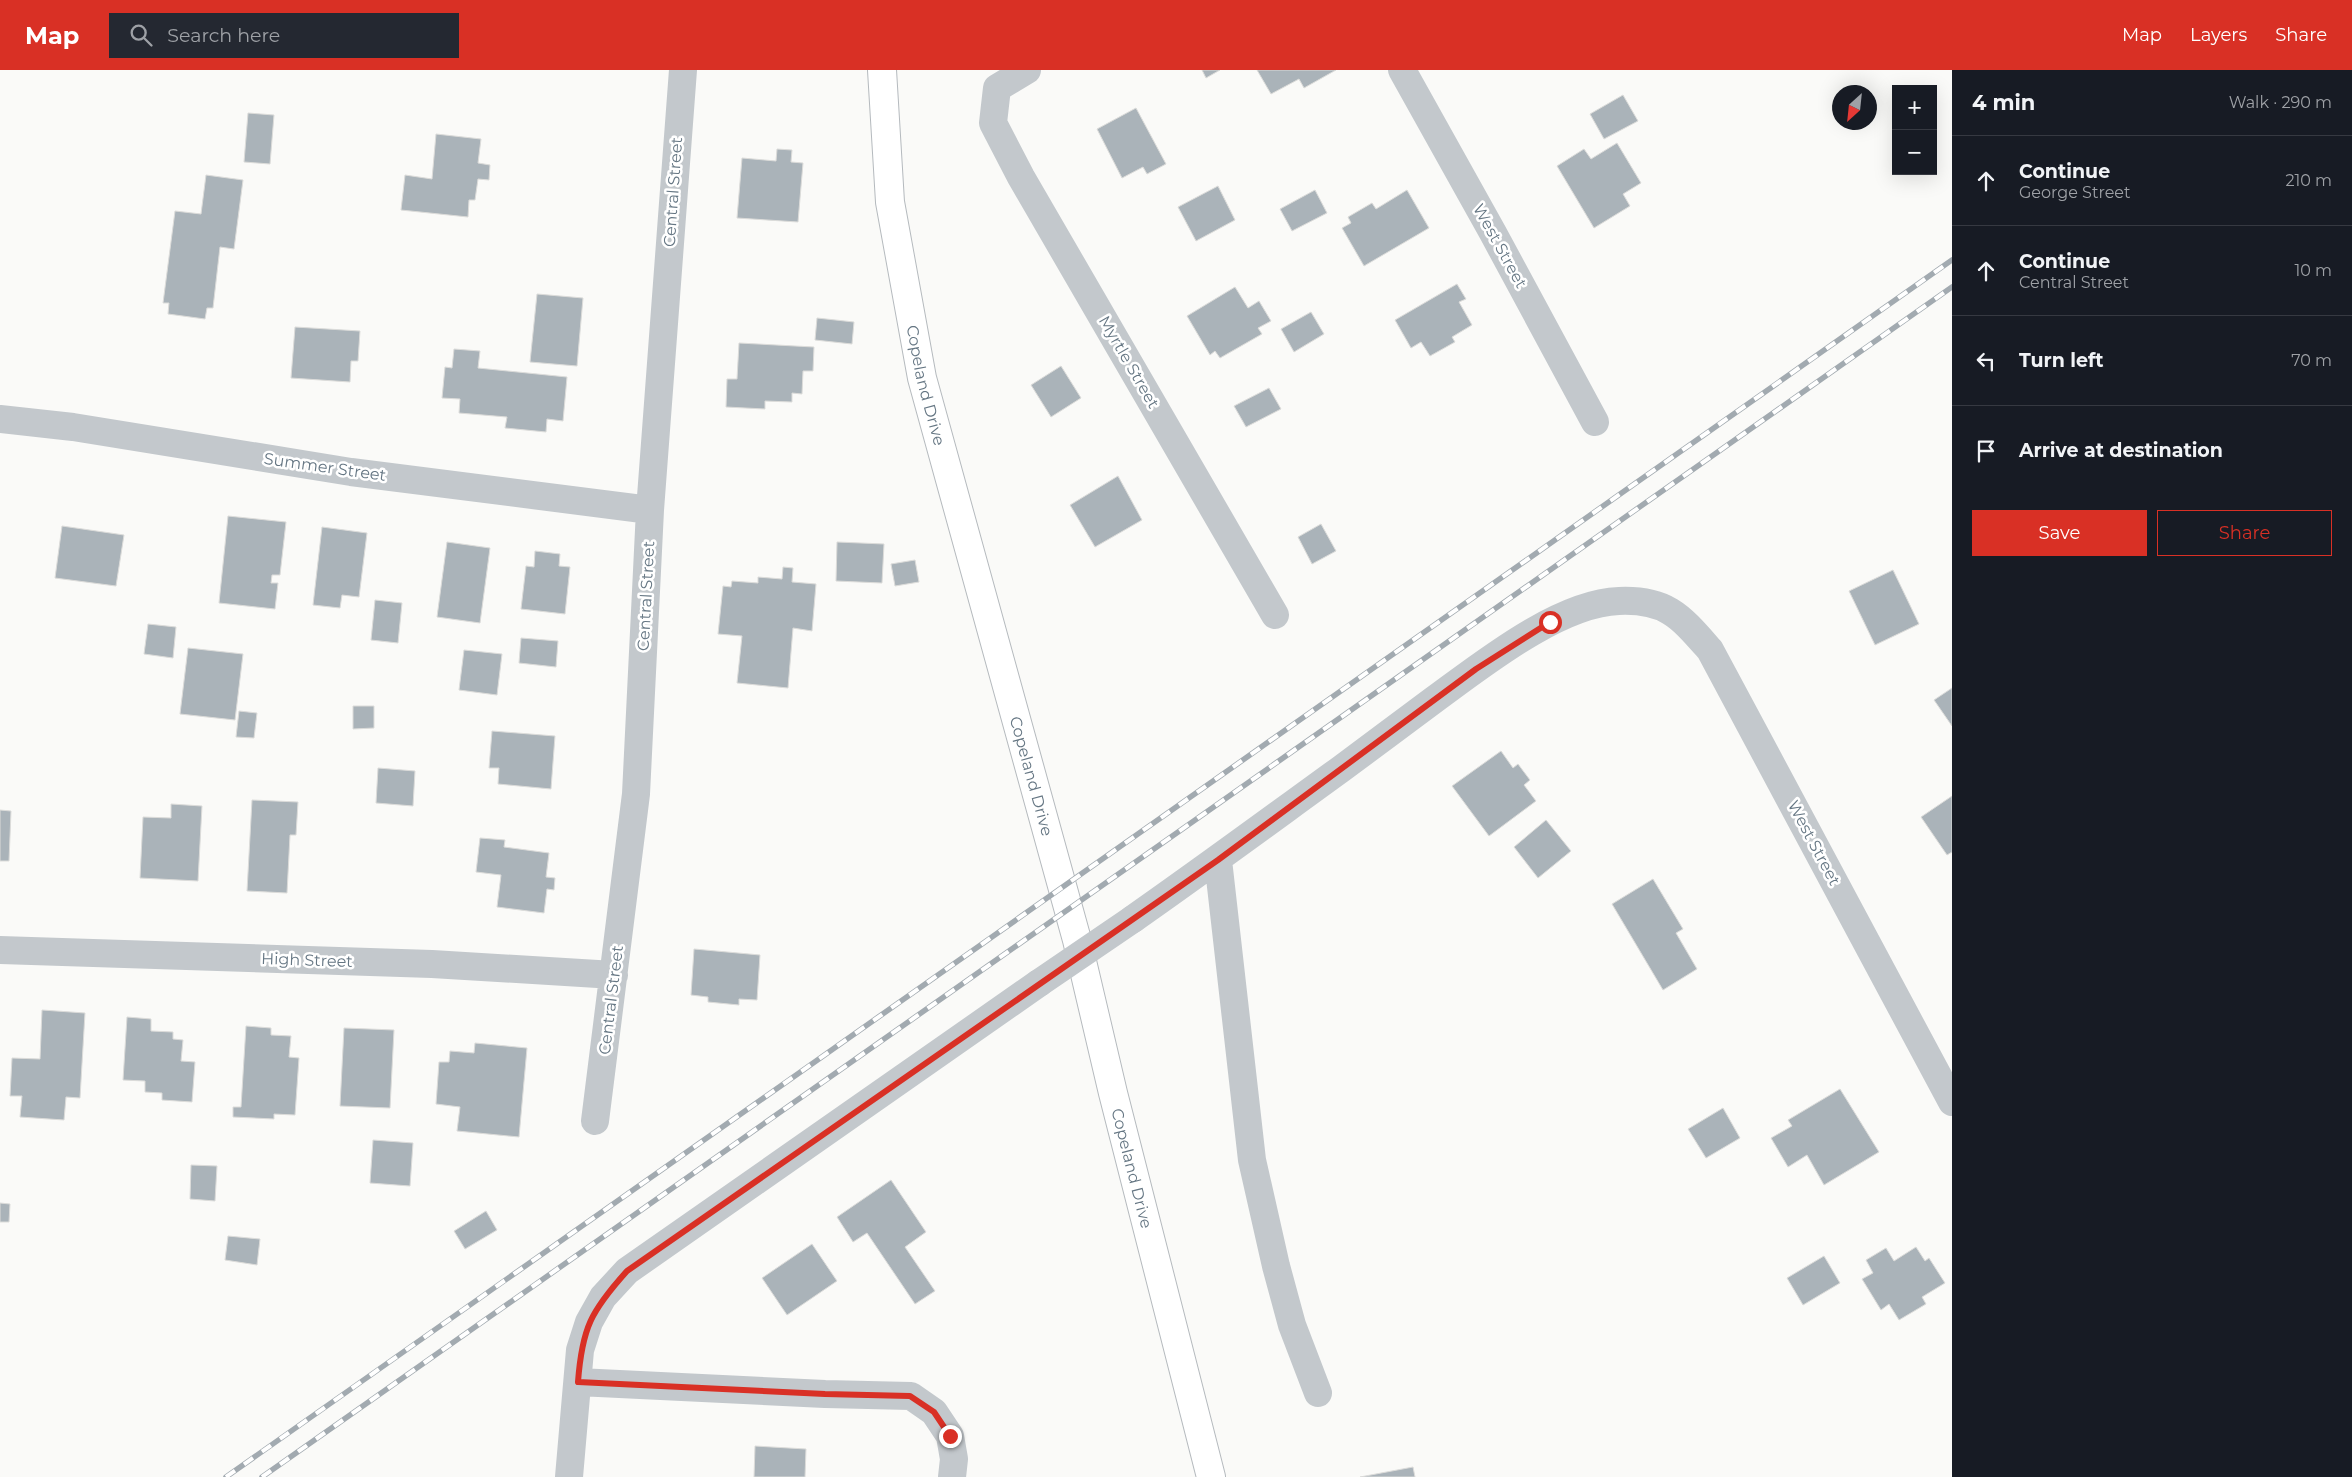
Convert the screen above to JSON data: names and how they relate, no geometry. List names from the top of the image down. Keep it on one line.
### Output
{"streets":{"main road":["Copeland Drive"],"street":["Central Street","West Street","Myrtle Street","Summer Street","High Street"]},"crossings":[["Central Street","Summer Street"],["Central Street","High Street"]],"north":"bottom left","page":{"header":"Map","search":"Search here","nav":["Map","Layers","Share"],"heading":["4 min","Walk · 290 m"],"map_buttons":["+","−"],"list":[["Continue","George Street","210 m"],["Continue","Central Street","10 m"],["Turn left","70 m"],"Arrive at destination"],"buttons":["Save","Share"]}}
